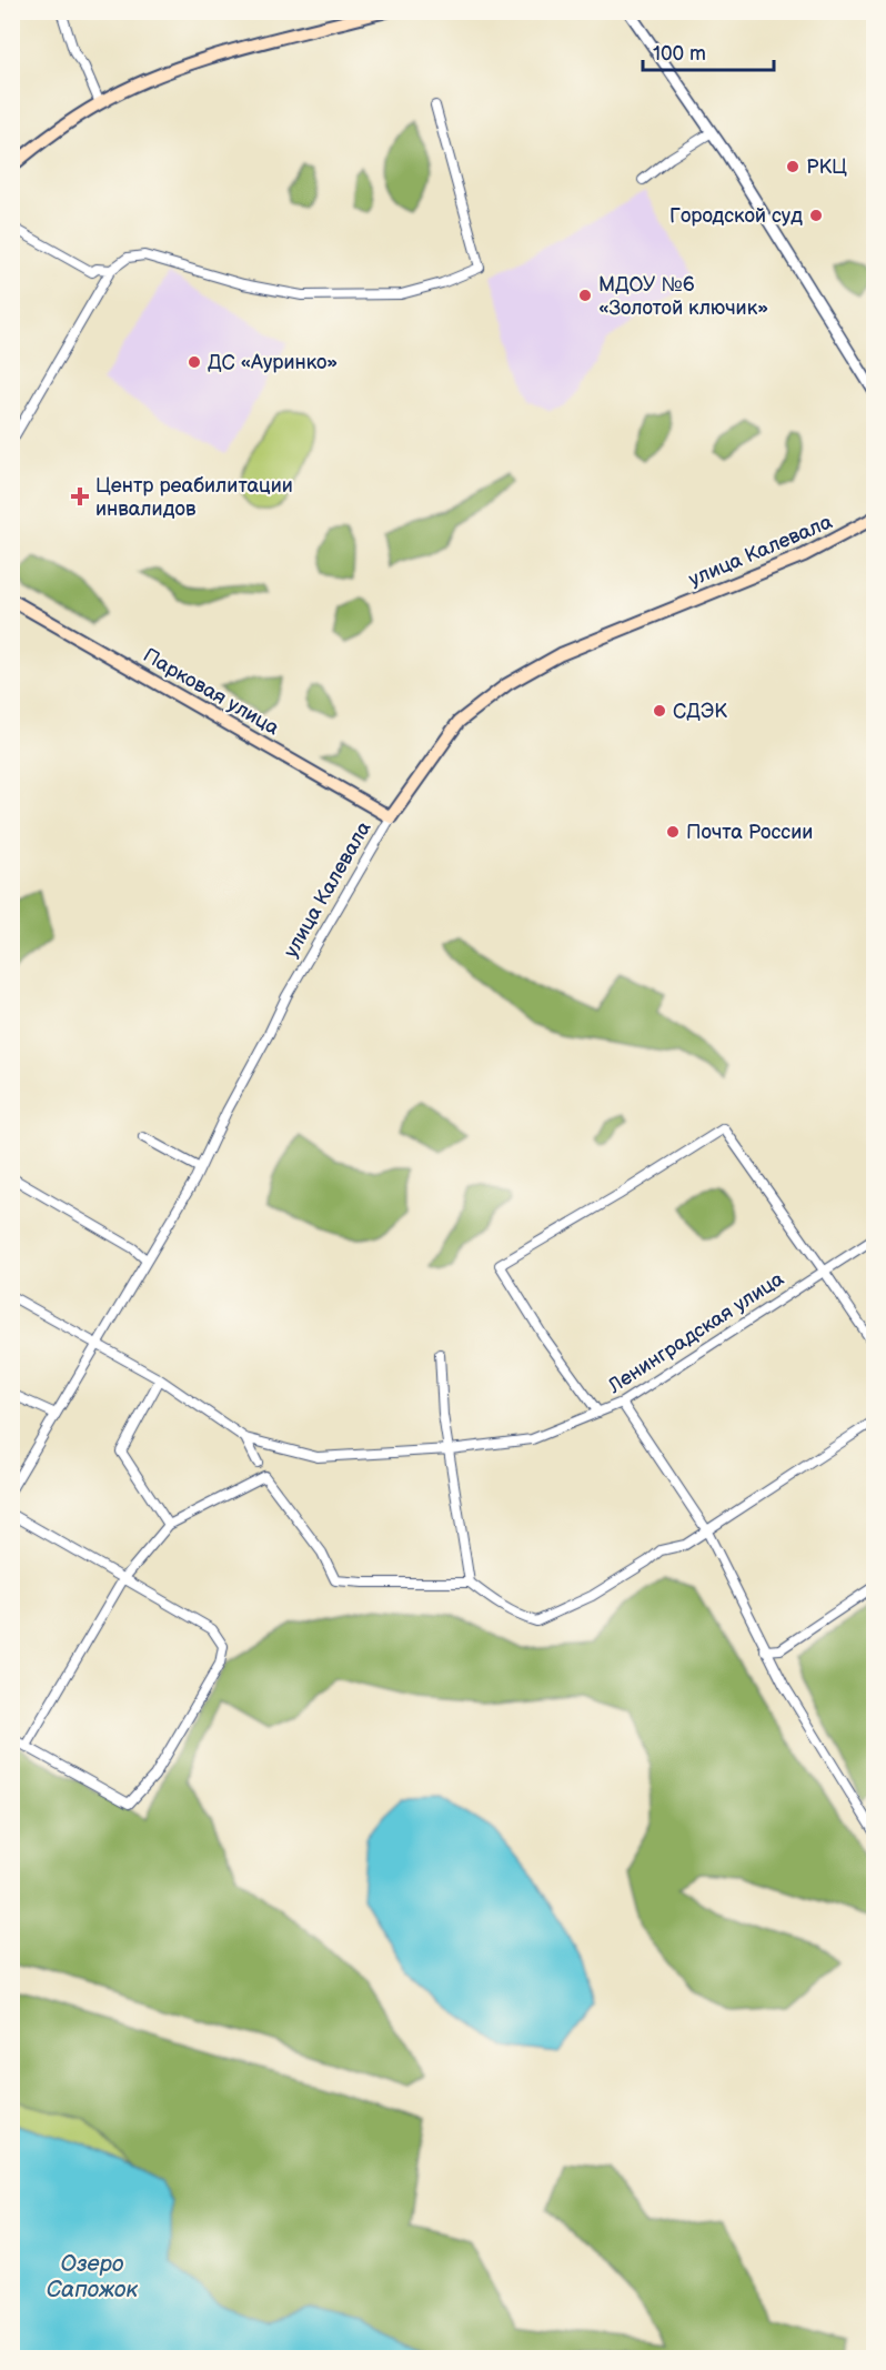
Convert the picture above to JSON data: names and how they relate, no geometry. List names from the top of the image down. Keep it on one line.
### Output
{"streets":{"main road":["улица Калевала","Парковая улица"],"street":["Ленинградская улица"]},"crossings":[["улица Калевала","Парковая улица"],["улица Калевала","Ленинградская улица"]],"water":["Озеро Сапожок"],"places":{"other":["РКЦ","Городской суд","МДОУ №6 «Золотой ключик»","ДС «Ауринко»","СДЭК","Почта России"],"health":["Центр реабилитации инвалидов"]},"scale_bar":"100 m"}
